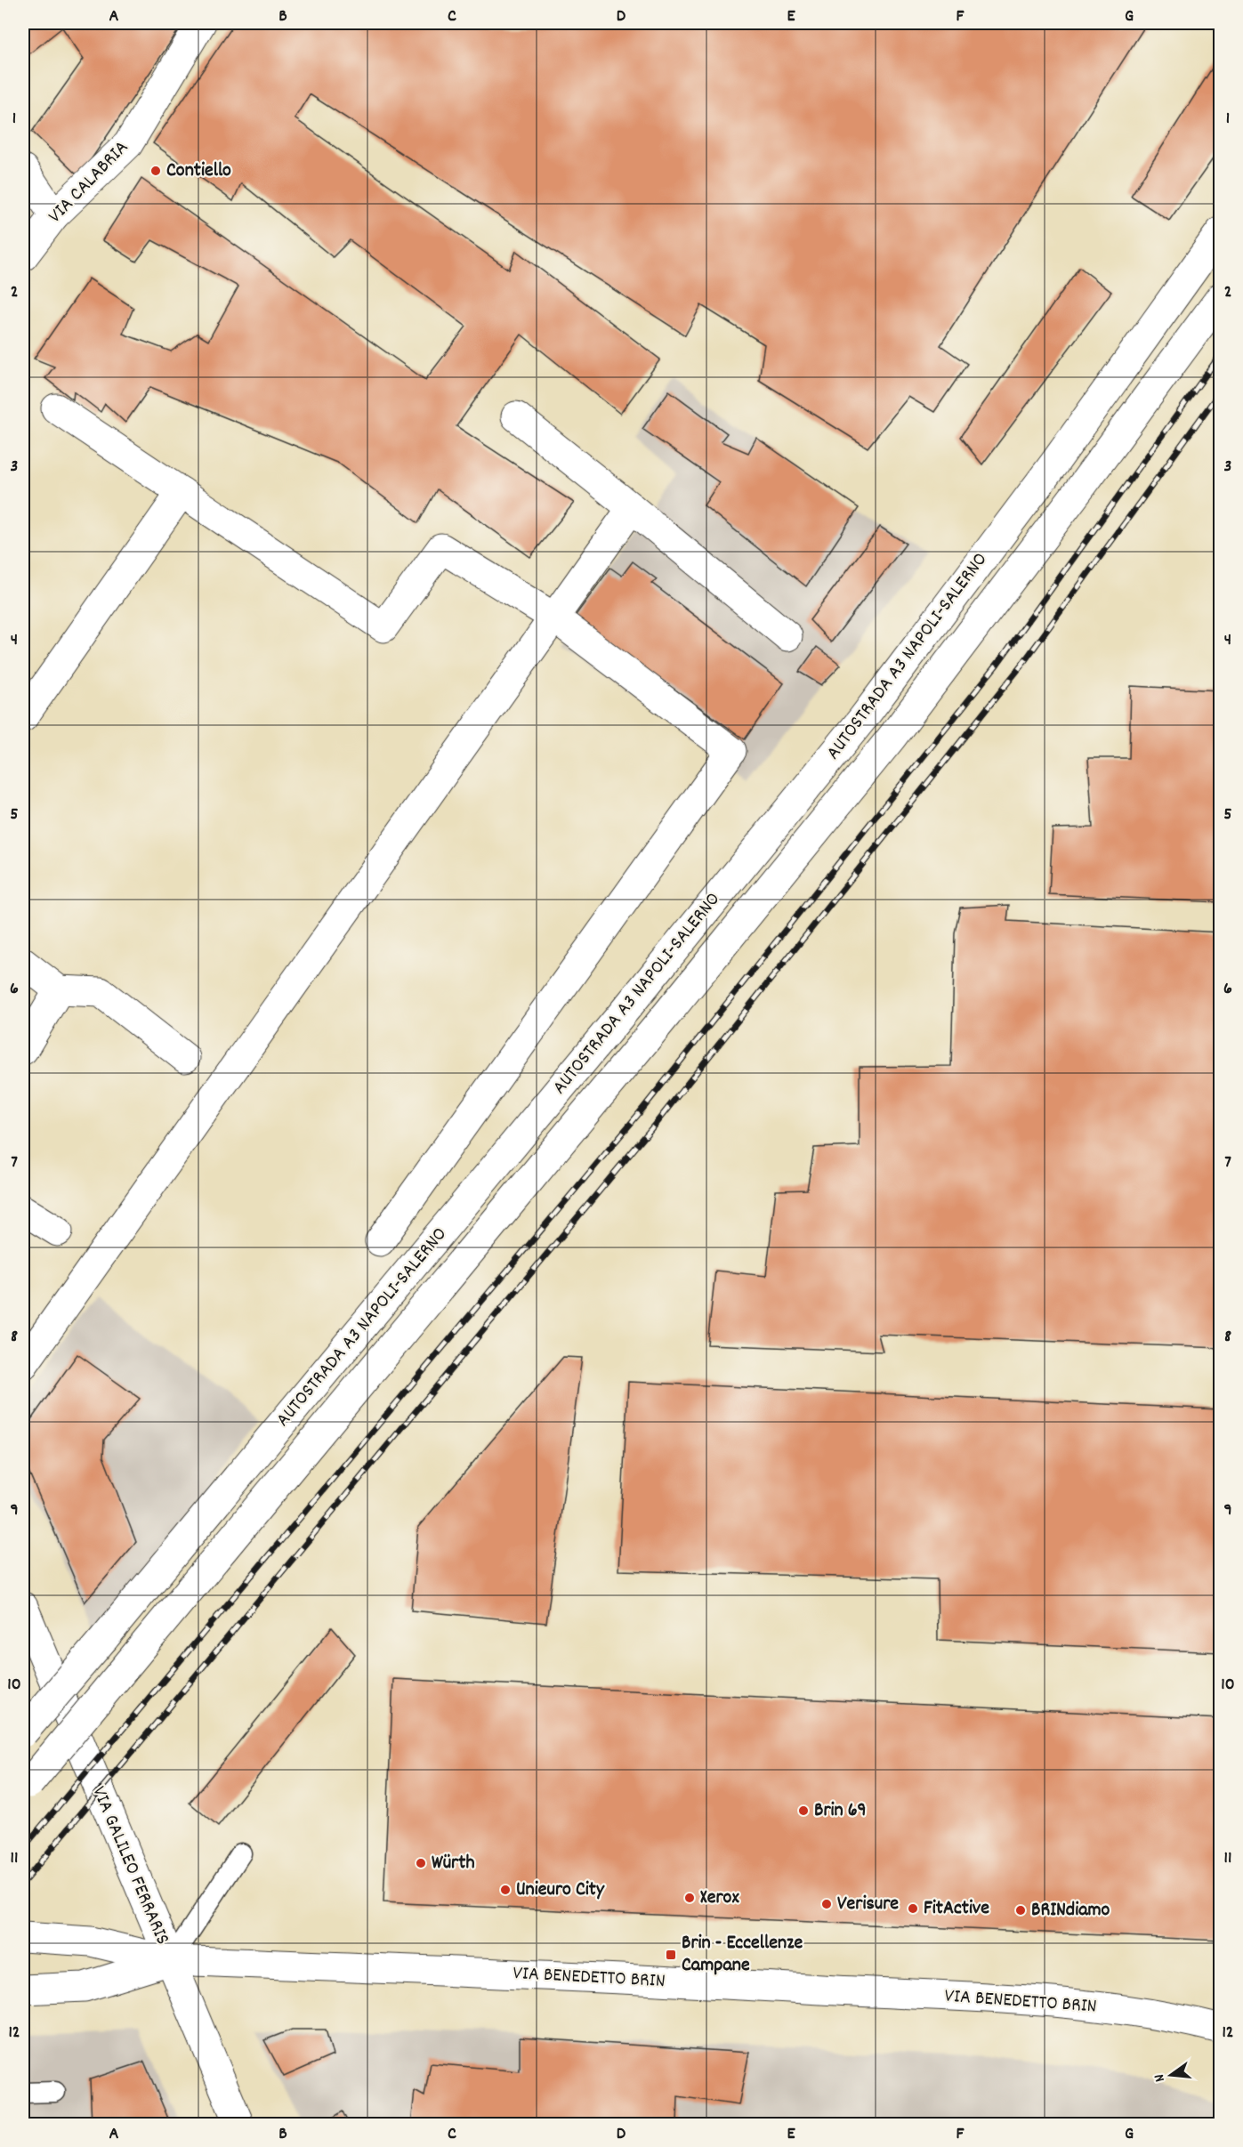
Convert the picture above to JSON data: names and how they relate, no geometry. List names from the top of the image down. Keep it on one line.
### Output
{"streets":{"main road":["VIA CALABRIA","AUTOSTRADA A3 NAPOLI-SALERNO","VIA GALILEO FERRARIS","VIA BENEDETTO BRIN"]},"crossings":[["VIA GALILEO FERRARIS","VIA BENEDETTO BRIN"]],"places":{"other":["Contiello","Brin 69","Würth","Unieuro City","Xerox","Verisure","FitActive","BRINdiamo"],"transit":["Brin - Eccellenze Campane"]},"north":"left","grid":{"columns":["A","B","C","D","E","F","G"],"rows":["1","2","3","4","5","6","7","8","9","10","11","12"]}}
